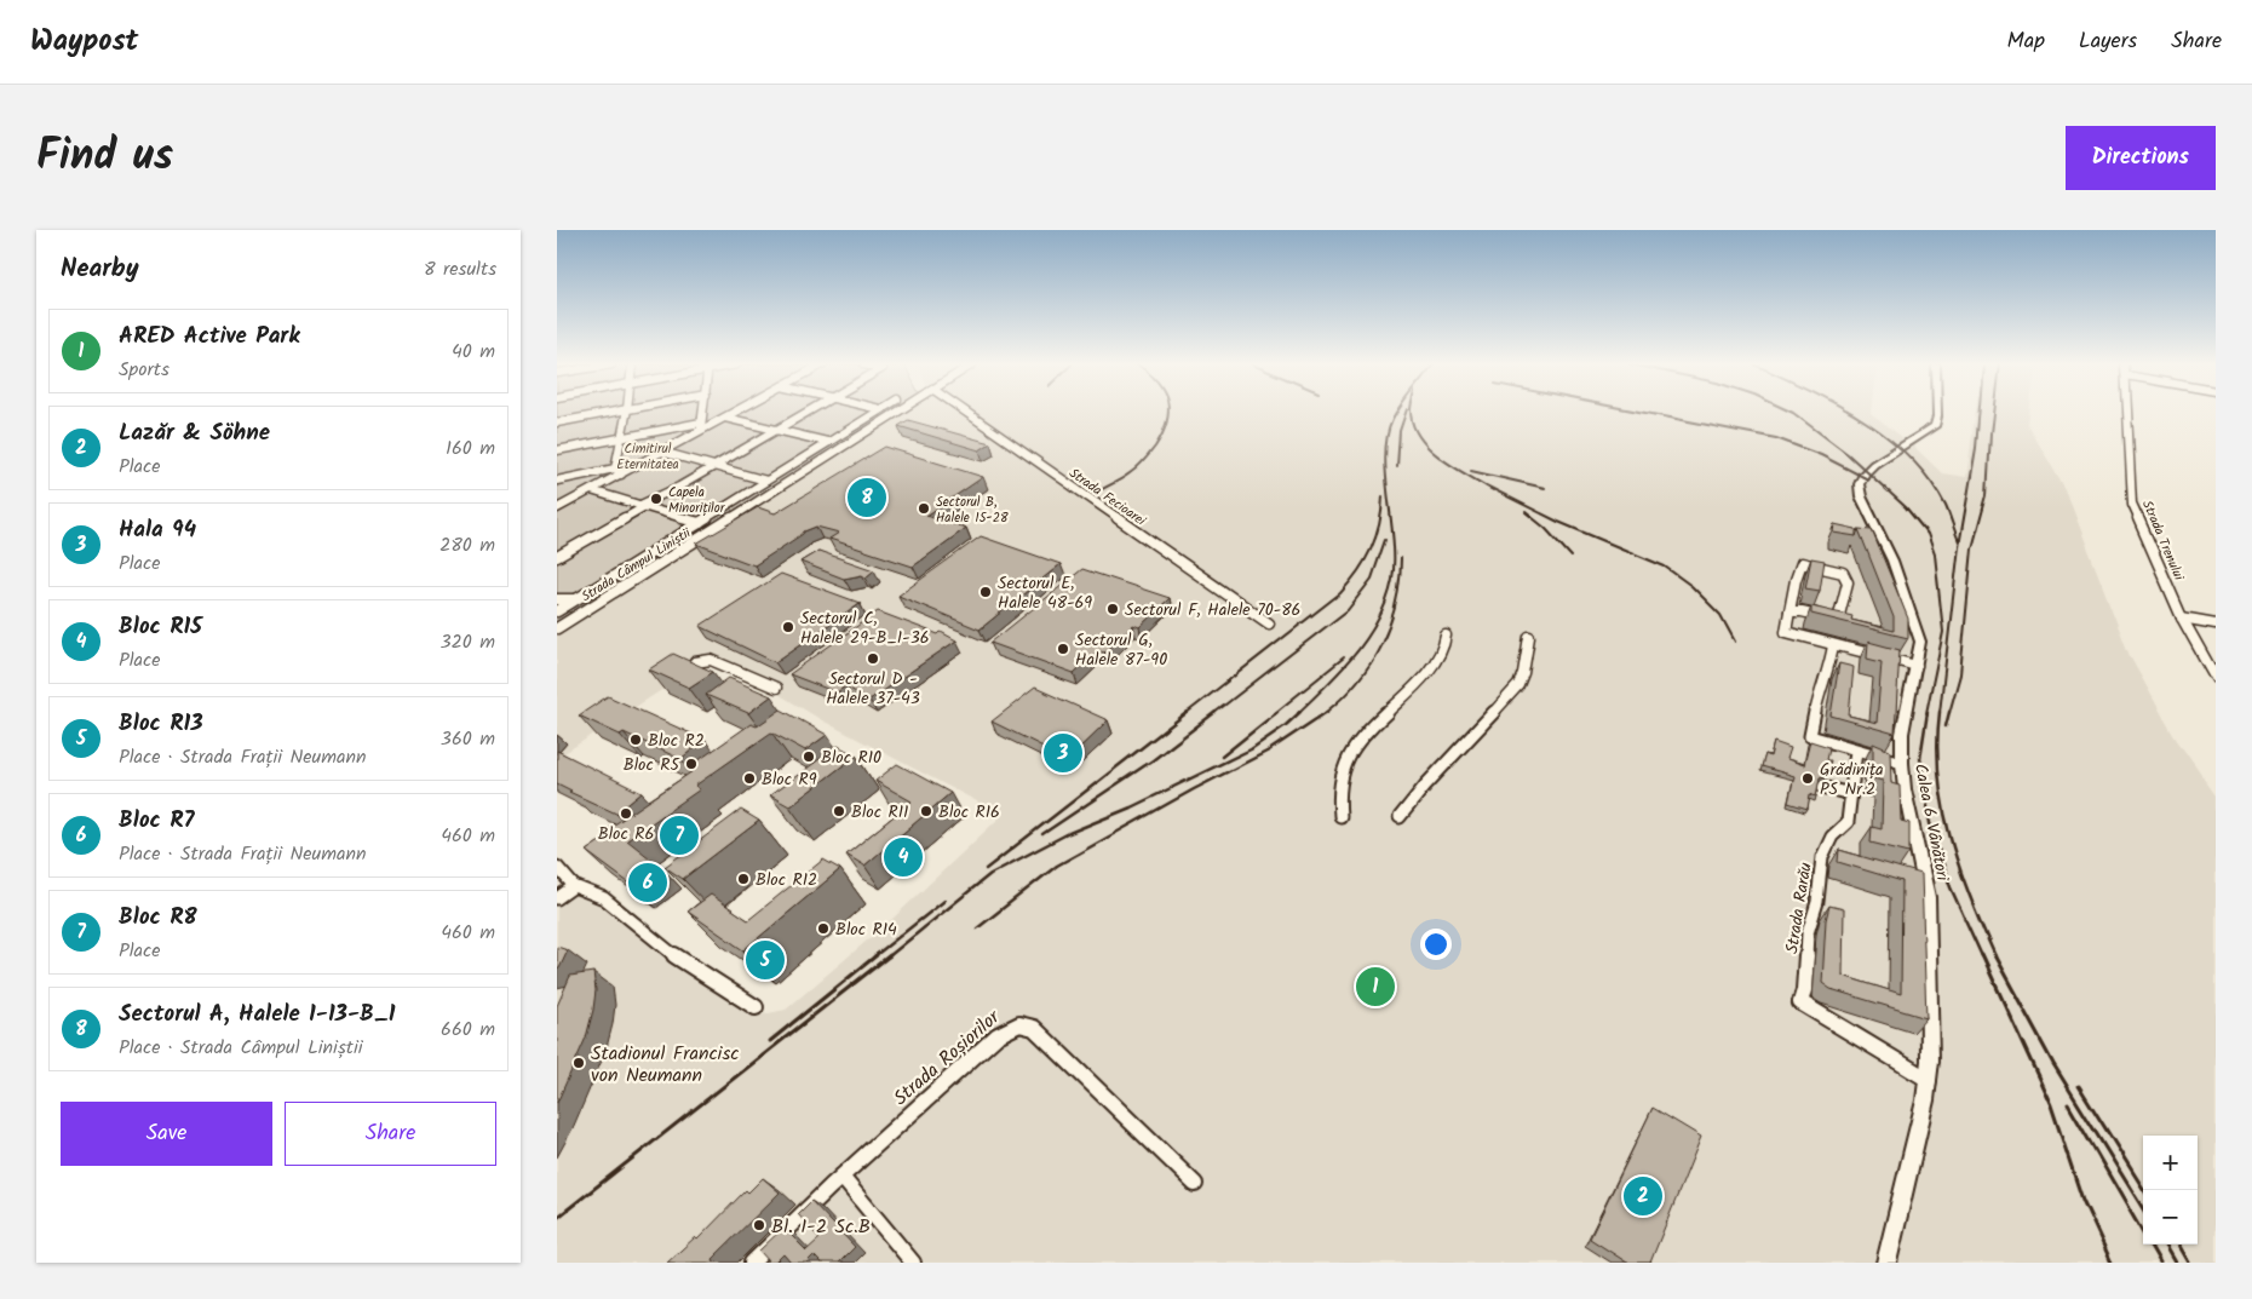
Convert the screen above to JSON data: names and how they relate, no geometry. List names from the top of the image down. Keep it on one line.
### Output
{"streets":{"main road":["Calea 6 Vânători"],"street":["Strada Fecioarei","Strada Trenului","Strada Câmpul Liniștii","Strada Rarău","Strada Roșiorilor"]},"crossings":[["Calea 6 Vânători","Strada Rarău"]],"parks":["Cimitirul Eternitatea"],"places":["Capela Minoriților","Sectorul B, Halele 15-28","Sectorul E, Halele 48-69","Sectorul F, Halele 70-86","Sectorul C, Halele 29-B_1-36","Sectorul G, Halele 87-90","Sectorul D - Halele 37-43","Bloc R2","Bloc R10","Bloc R5","Bloc R9","Grădinița PS Nr.2","Bloc R11","Bloc R16","Bloc R6","Bloc R12","Bloc R14","Stadionul Francisc von Neumann","Bl. 1-2 Sc.B"],"page":{"header":"Waypost","nav":["Map","Layers","Share"],"title":"Find us","buttons":["Directions",["Save","Share"]],"heading":["Nearby","8 results"],"list":[{"mark":"1","name":"ARED Active Park","note":"Sports","value":"40 m"},{"mark":"2","name":"Lazăr & Söhne","note":"Place","value":"160 m"},{"mark":"3","name":"Hala 94","note":"Place","value":"280 m"},{"mark":"4","name":"Bloc R15","note":"Place","value":"320 m"},{"mark":"5","name":"Bloc R13","note":"Place · Strada Frații Neumann","value":"360 m"},{"mark":"6","name":"Bloc R7","note":"Place · Strada Frații Neumann","value":"460 m"},{"mark":"7","name":"Bloc R8","note":"Place","value":"460 m"},{"mark":"8","name":"Sectorul A, Halele 1-13-B_1","note":"Place · Strada Câmpul Liniștii","value":"660 m"}],"pins":["8","3","7","4","6","5","1","2"],"map_buttons":["+","−"]}}
